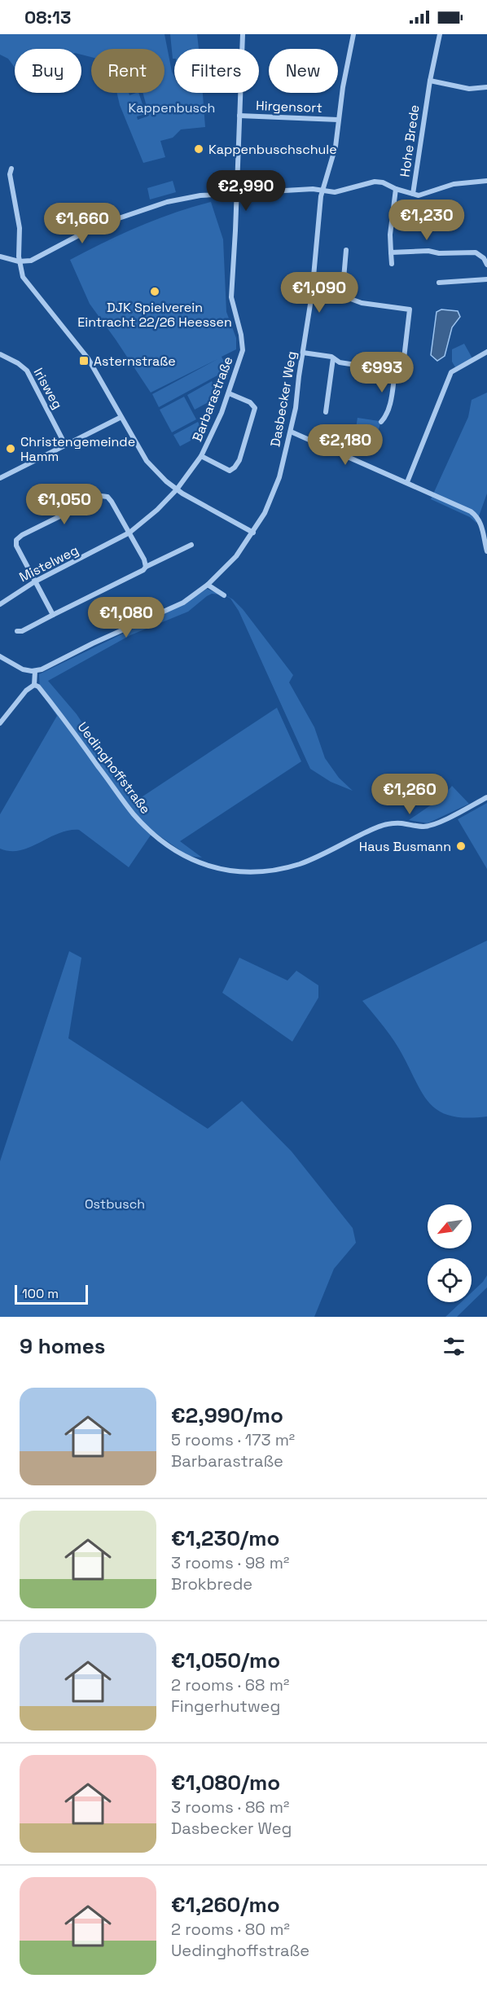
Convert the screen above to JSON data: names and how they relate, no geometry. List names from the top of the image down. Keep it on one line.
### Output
{"streets":{"street":["Hirgensort","Hohe Brede","Irisweg","Barbarastraße","Dasbecker Weg","Mistelweg","Uedinghoffstraße"]},"crossings":[["Hirgensort","Barbarastraße"],["Hirgensort","Dasbecker Weg"],["Barbarastraße","Mistelweg"]],"parks":["Kappenbusch","Ostbusch"],"places":{"other":["Kappenbuschschule","DJK Spielverein Eintracht 22/26 Heessen","Christengemeinde Hamm","Haus Busmann"],"transit":["Asternstraße"]},"scale_bar":"100 m","north":"bottom left","page":{"status":"08:13","chip":["Buy","Rent","Filters","New"],"price":["€2,990","€1,230","€1,660","€1,090","€993","€2,180","€1,050","€1,080","€1,260"],"scale":"100 m","heading":"9 homes","list":[{"name":"€2,990/mo","note":"5 rooms · 173 m² · Barbarastraße"},{"name":"€1,230/mo","note":"3 rooms · 98 m² · Brokbrede"},{"name":"€1,050/mo","note":"2 rooms · 68 m² · Fingerhutweg"},{"name":"€1,080/mo","note":"3 rooms · 86 m² · Dasbecker Weg"},{"name":"€1,260/mo","note":"2 rooms · 80 m² · Uedinghoffstraße"}]}}
